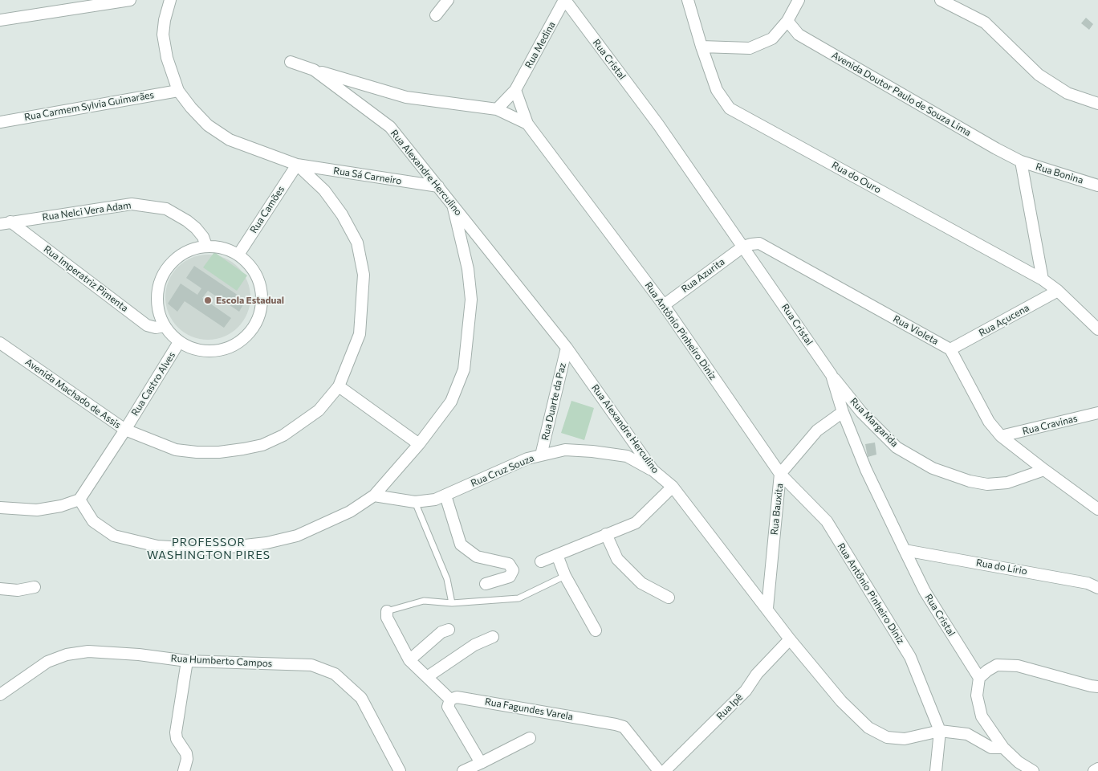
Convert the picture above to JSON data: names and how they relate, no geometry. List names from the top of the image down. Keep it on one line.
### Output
{"streets":{"street":["Rua Medina","Rua Cristal","Avenida Doutor Paulo de Souza Lima","Rua Carmem Sylvia Guimarães","Rua Alexandre Herculino","Rua Bonina","Rua Sá Carneiro","Rua do Ouro","Rua Camões","Rua Nelci Vera Adam","Rua Azurita","Rua Imperatriz Pimenta","Rua Açucena","Rua Violeta","Rua Antônio Pinheiro Diniz","Rua Castro Alves","Avenida Machado de Assis","Rua Duarte da Paz","Rua Margarida","Rua Cravinas","Rua Cruz Souza","Rua Bauxita","Rua do Lírio","Rua Humberto Campos","Rua Ipê","Rua Fagundes Varela"]},"crossings":[["Rua Medina","Rua Cristal"],["Rua Medina","Rua Antônio Pinheiro Diniz"],["Rua Cristal","Rua Azurita"],["Rua Cristal","Rua Violeta"],["Rua Cristal","Rua Margarida"],["Rua Cristal","Rua Bauxita"],["Rua Cristal","Rua do Lírio"],["Avenida Doutor Paulo de Souza Lima","Rua Bonina"],["Rua Carmem Sylvia Guimarães","Avenida Machado de Assis"],["Rua Alexandre Herculino","Rua Sá Carneiro"],["Rua Alexandre Herculino","Rua Antônio Pinheiro Diniz"],["Rua Alexandre Herculino","Rua Duarte da Paz"],["Rua Alexandre Herculino","Rua Cruz Souza"],["Rua Alexandre Herculino","Rua Bauxita"],["Rua Alexandre Herculino","Rua Ipê"],["Rua Sá Carneiro","Rua Camões"],["Rua Sá Carneiro","Avenida Machado de Assis"],["Rua Camões","Rua Nelci Vera Adam"],["Rua Camões","Rua Imperatriz Pimenta"],["Rua Camões","Rua Castro Alves"],["Rua Camões","Avenida Machado de Assis"],["Rua Nelci Vera Adam","Rua Imperatriz Pimenta"],["Rua Nelci Vera Adam","Rua Castro Alves"],["Rua Azurita","Rua Violeta"],["Rua Azurita","Rua Antônio Pinheiro Diniz"],["Rua Imperatriz Pimenta","Rua Castro Alves"],["Rua Açucena","Rua Violeta"],["Rua Violeta","Rua Margarida"],["Rua Violeta","Rua Cravinas"],["Rua Antônio Pinheiro Diniz","Rua Bauxita"],["Rua Castro Alves","Avenida Machado de Assis"],["Rua Duarte da Paz","Rua Cruz Souza"]],"districts":["PROFESSOR WASHINGTON PIRES"],"places":["Escola Estadual"]}
